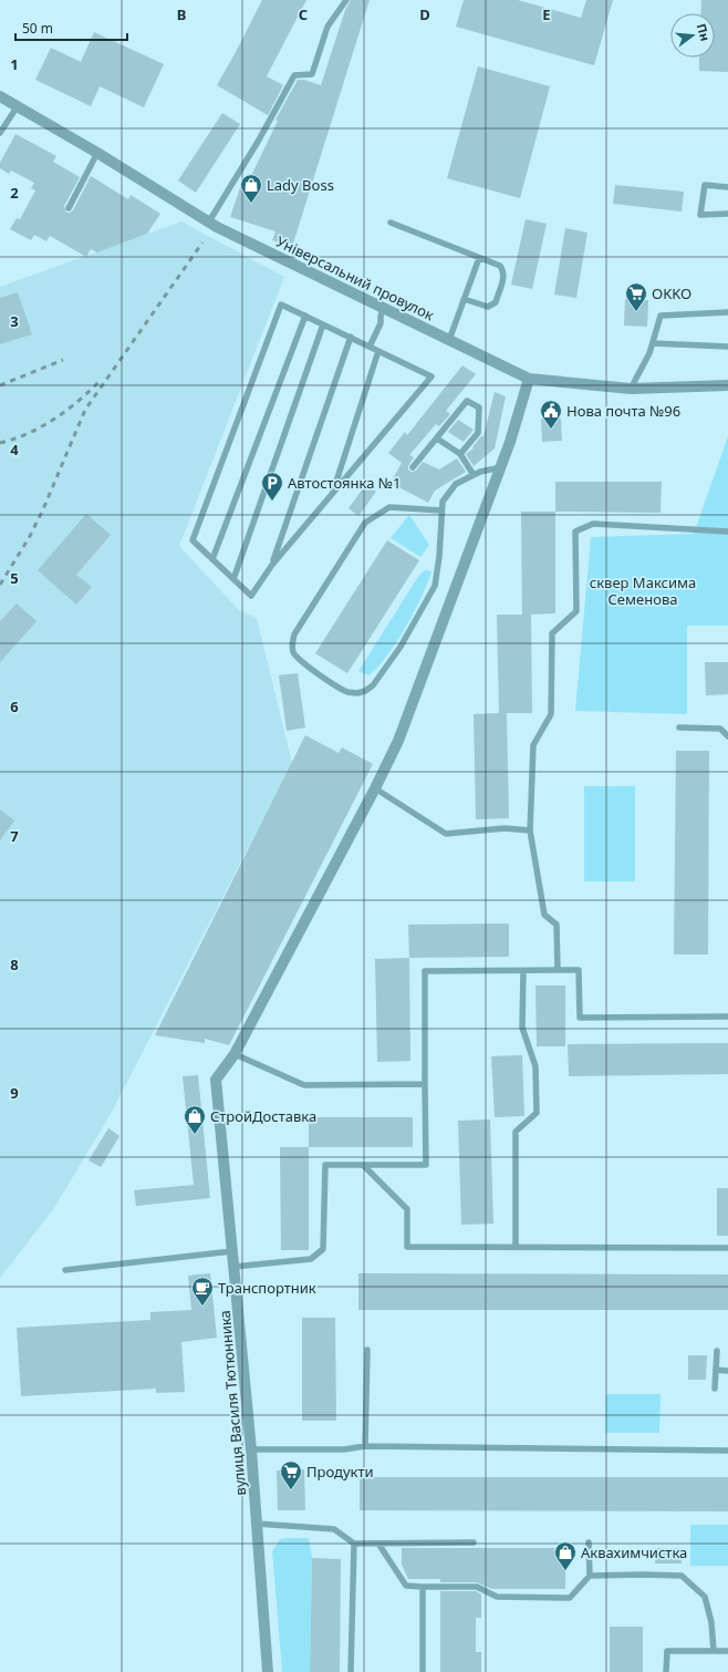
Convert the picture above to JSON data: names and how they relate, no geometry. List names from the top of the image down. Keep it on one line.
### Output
{"streets":{"street":["Універсальний провулок","вулиця Василя Тютюнника"]},"parks":["сквер Максима Семенова"],"places":{"shop":["Lady Boss","СтройДоставка","Аквахимчистка"],"supermarket":["OKKO","Продукти"],"public building":["Нова почта №96"],"parking":["Автостоянка №1"],"cafe":["Транспортник"]},"scale_bar":"50 m","north":"right","grid":{"columns":["B","C","D","E"],"rows":["1","2","3","4","5","6","7","8","9"]}}
